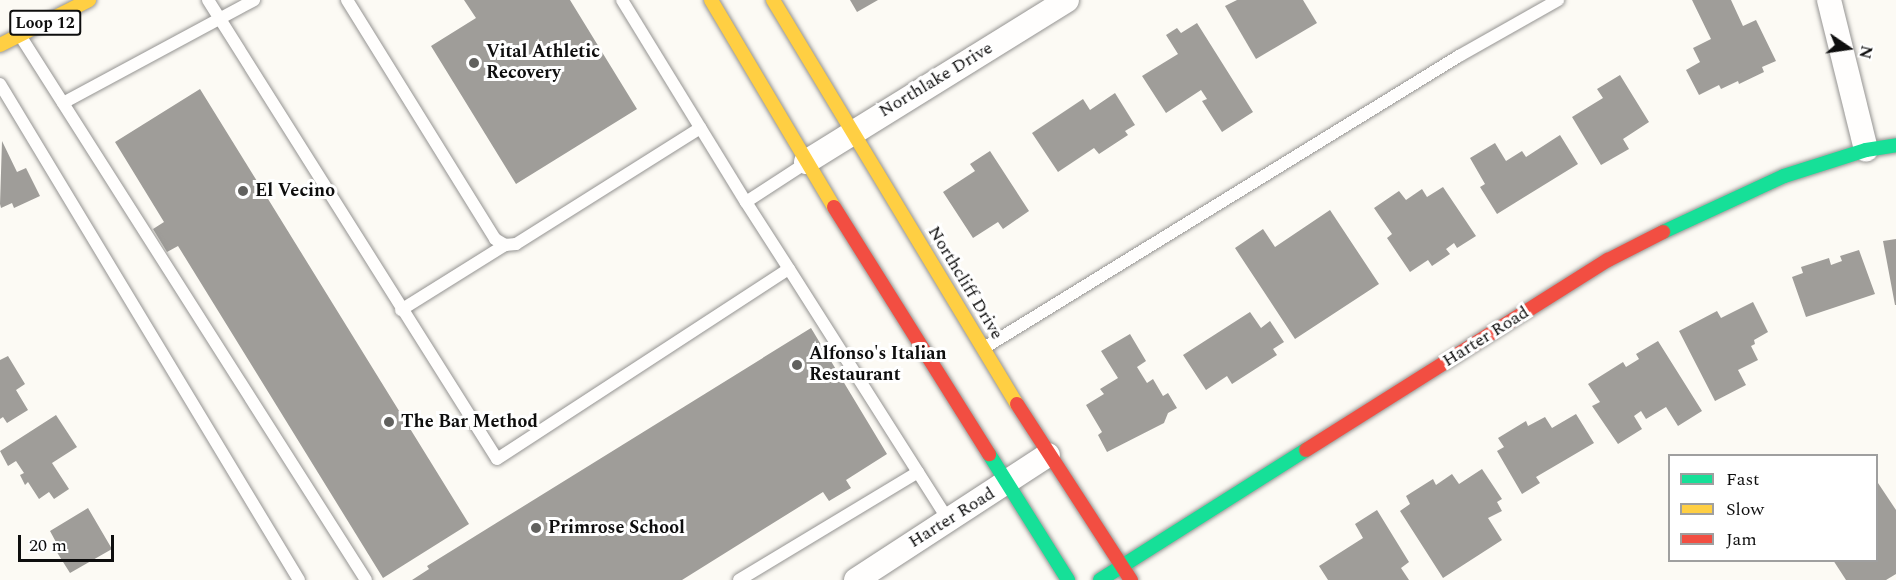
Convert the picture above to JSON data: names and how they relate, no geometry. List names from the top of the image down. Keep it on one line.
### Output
{"streets":{"street":["Loop 12","Northlake Drive","Northcliff Drive","Harter Road"]},"crossings":[["Northlake Drive","Northcliff Drive"],["Northcliff Drive","Harter Road"]],"places":["Vital Athletic Recovery","El Vecino","Alfonso's Italian Restaurant","The Bar Method","Primrose School"],"legend":["Fast","Slow","Jam"],"scale_bar":"20 m","north":"right"}
